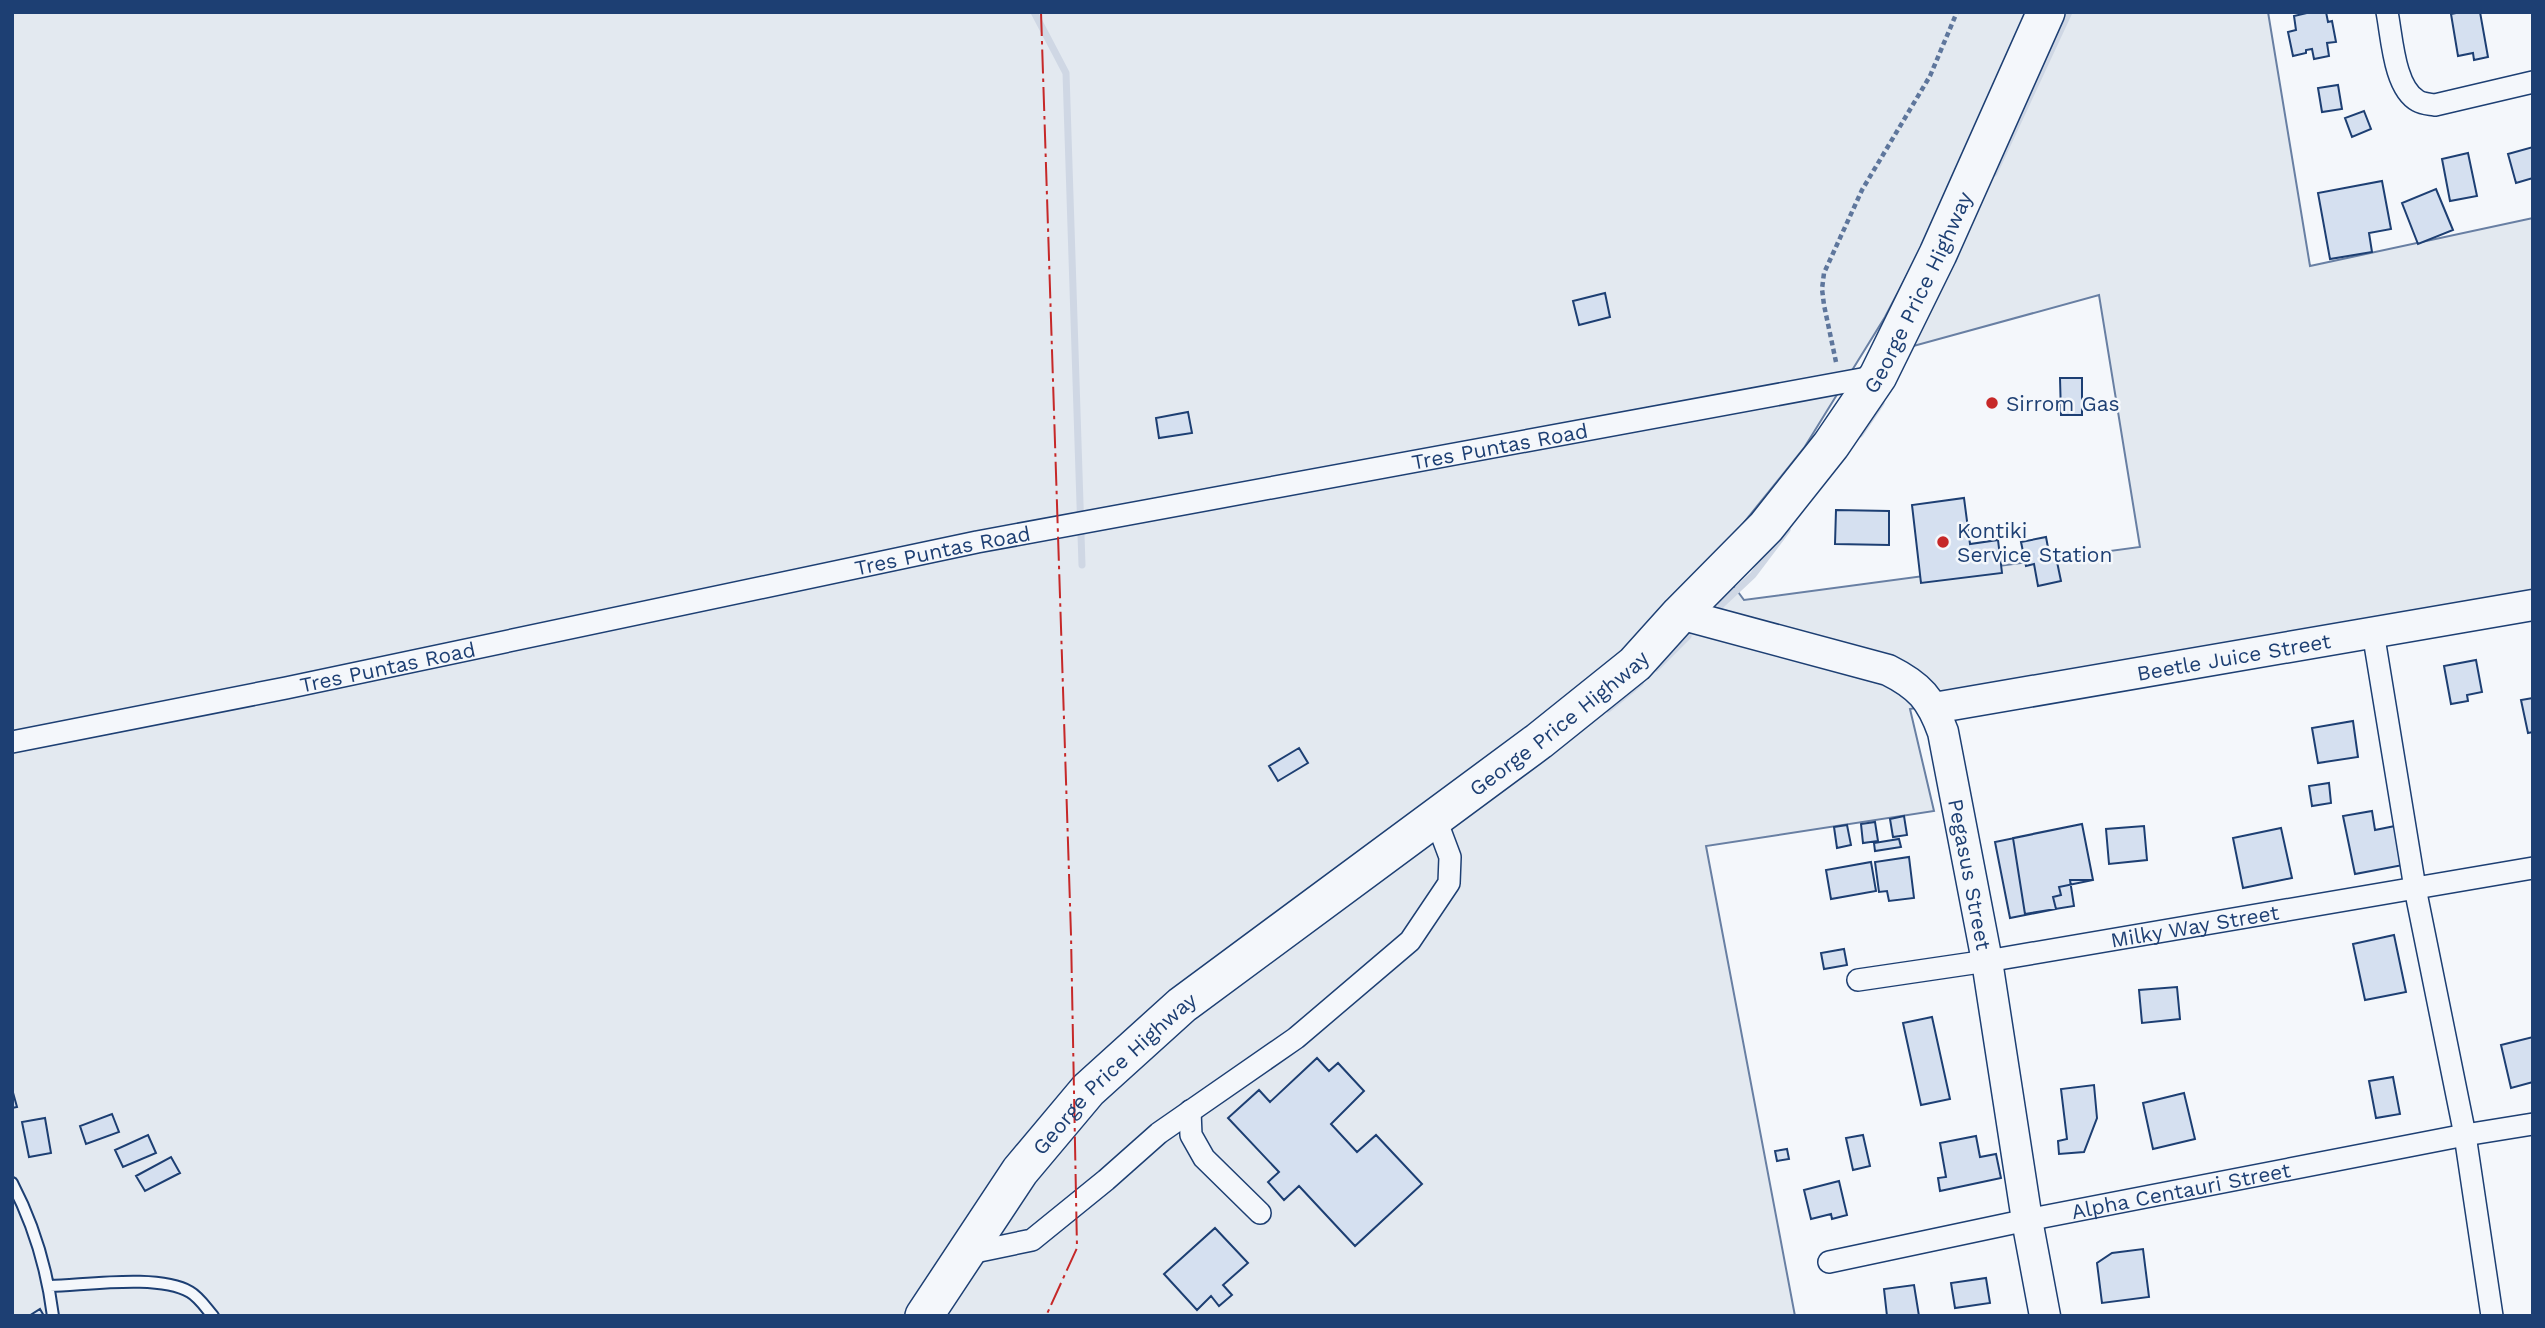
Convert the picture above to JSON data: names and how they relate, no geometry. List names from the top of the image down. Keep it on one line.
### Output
{"streets":{"highway":["George Price Highway"],"street":["Tres Puntas Road","Beetle Juice Street","Pegasus Street","Milky Way Street","Alpha Centauri Street"]},"crossings":[["George Price Highway","Tres Puntas Road"],["George Price Highway","Pegasus Street"],["Beetle Juice Street","Pegasus Street"],["Pegasus Street","Milky Way Street"],["Pegasus Street","Alpha Centauri Street"]],"places":["Sirrom Gas","Kontiki Service Station"]}
